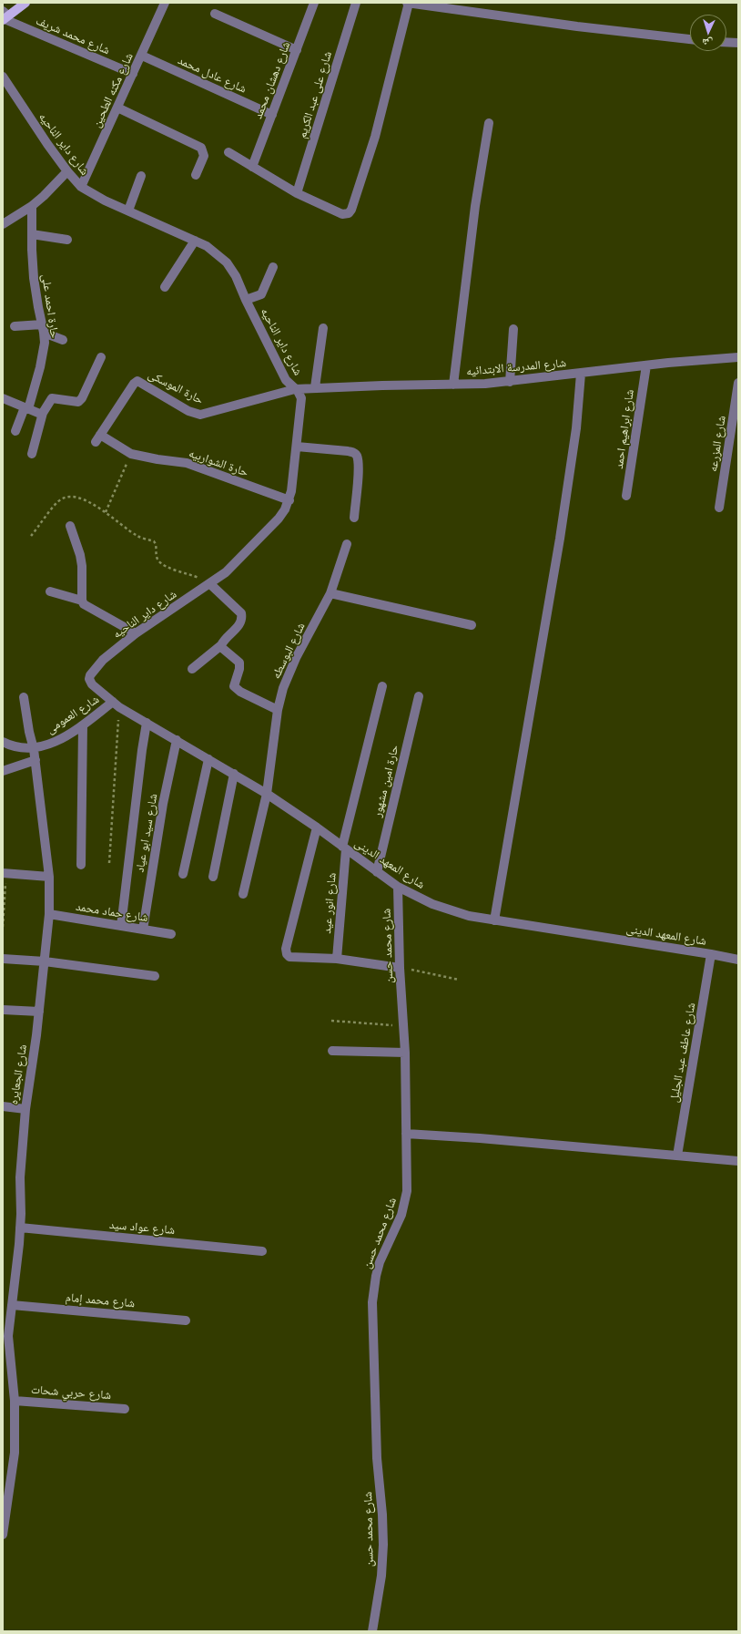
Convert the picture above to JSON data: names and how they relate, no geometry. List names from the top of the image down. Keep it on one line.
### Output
{"streets":{"street":["شارع محمد شريف","شارع عادل محمد","شارع دهشان محمد","شارع مكنه الطحين","شارع على عبد الكريم","شارع داير الناحيه","حارة احمد على","شارع المدرسة الابتدائيه","حارة الموسكى","شارع ابراهيم احمد","شارع المزرعه","حارة الشواربيه","شارع البوسطه","شارع العمومى","حارة امين مشهور","شارع سيد ابو عياد","شارع المعهد الدينى","شارع انور عيد","شارع حماد محمد","شارع محمد حسن","شارع عاطف عبد الجليل","شارع الجعايره","شارع عواد سيد","شارع محمد إمام","شارع حربي شحات"]},"crossings":[["شارع محمد شريف","شارع مكنه الطحين"],["شارع عادل محمد","شارع دهشان محمد"],["شارع عادل محمد","شارع مكنه الطحين"],["شارع مكنه الطحين","شارع داير الناحيه"],["شارع داير الناحيه","شارع المدرسة الابتدائيه"],["شارع داير الناحيه","حارة الموسكى"],["شارع داير الناحيه","حارة الشواربيه"],["شارع داير الناحيه","شارع المعهد الدينى"],["شارع المدرسة الابتدائيه","حارة الموسكى"],["شارع المدرسة الابتدائيه","شارع ابراهيم احمد"],["حارة الموسكى","حارة الشواربيه"],["شارع البوسطه","شارع المعهد الدينى"],["شارع العمومى","شارع المعهد الدينى"],["شارع العمومى","شارع الجعايره"],["حارة امين مشهور","شارع المعهد الدينى"],["شارع سيد ابو عياد","شارع المعهد الدينى"],["شارع سيد ابو عياد","شارع حماد محمد"],["شارع المعهد الدينى","شارع انور عيد"],["شارع المعهد الدينى","شارع محمد حسن"],["شارع المعهد الدينى","شارع عاطف عبد الجليل"],["شارع حماد محمد","شارع الجعايره"],["شارع الجعايره","شارع عواد سيد"],["شارع الجعايره","شارع محمد إمام"],["شارع الجعايره","شارع حربي شحات"]],"north":"bottom"}
